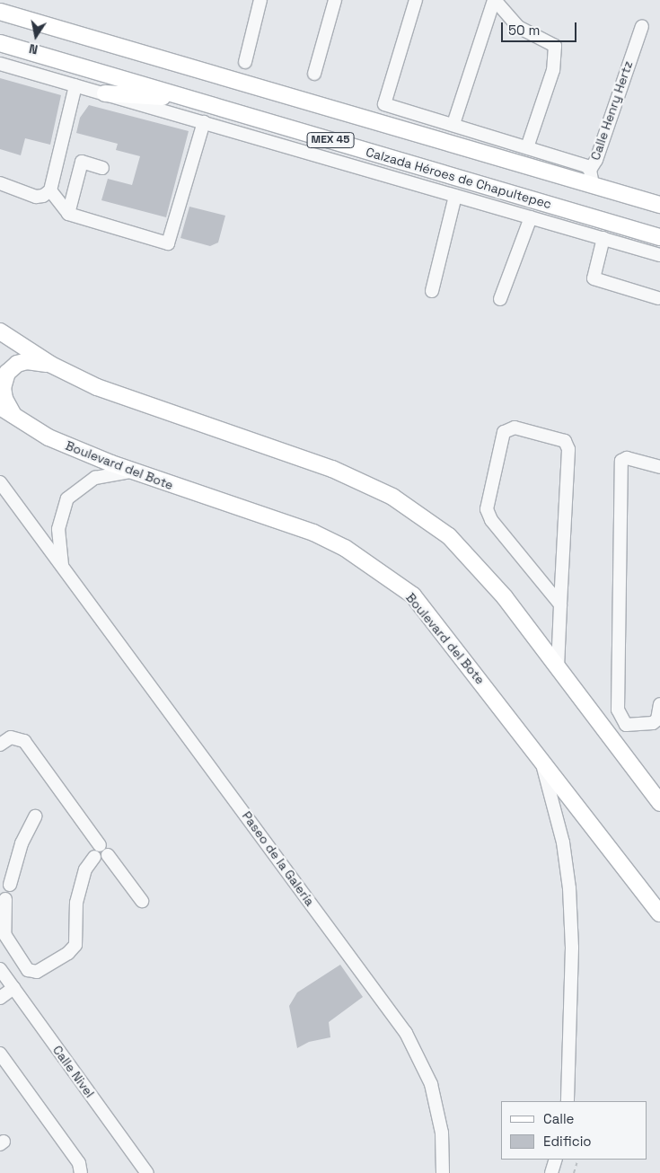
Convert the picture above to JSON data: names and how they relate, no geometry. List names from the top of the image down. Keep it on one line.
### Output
{"streets":{"main road":["MEX 45","Calzada Héroes de Chapultepec","Boulevard del Bote"],"street":["Calle Henry Hertz","Paseo de la Galería","Calle Nivel"]},"crossings":[["Calle Henry Hertz","MEX 45"]],"legend":["Calle","Edificio"],"scale_bar":"50 m","north":"bottom"}
